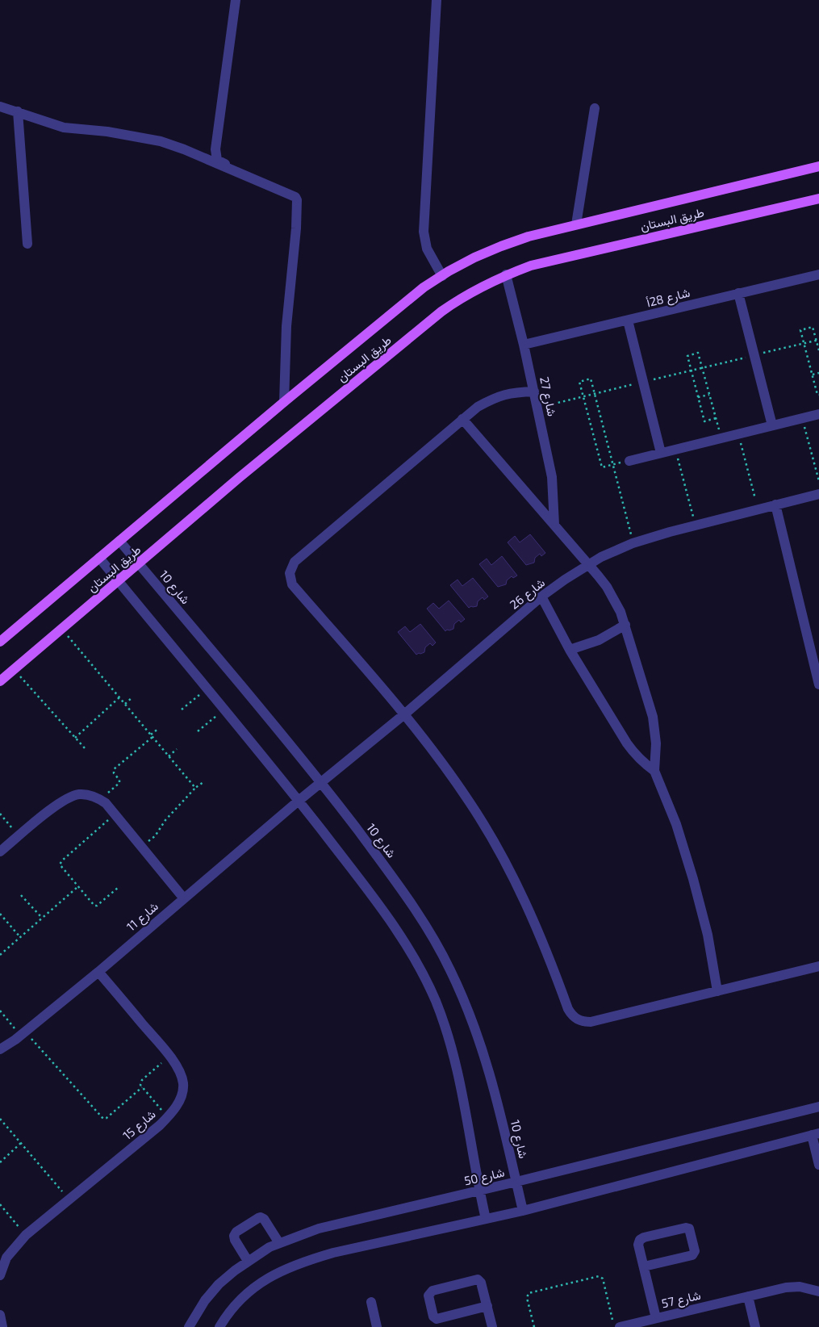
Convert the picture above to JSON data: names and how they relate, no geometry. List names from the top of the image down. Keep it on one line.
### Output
{"streets":{"main road":["طريق البستان"],"street":["شارع 28أ","شارع 27","شارع 10","شارع 26","شارع 11","شارع 15","شارع 50","شارع 57"]},"crossings":[["طريق البستان","شارع 27"],["طريق البستان","شارع 10"],["شارع 28أ","شارع 27"],["شارع 10","شارع 26"],["شارع 10","شارع 50"],["شارع 26","شارع 11"],["شارع 11","شارع 15"]]}
